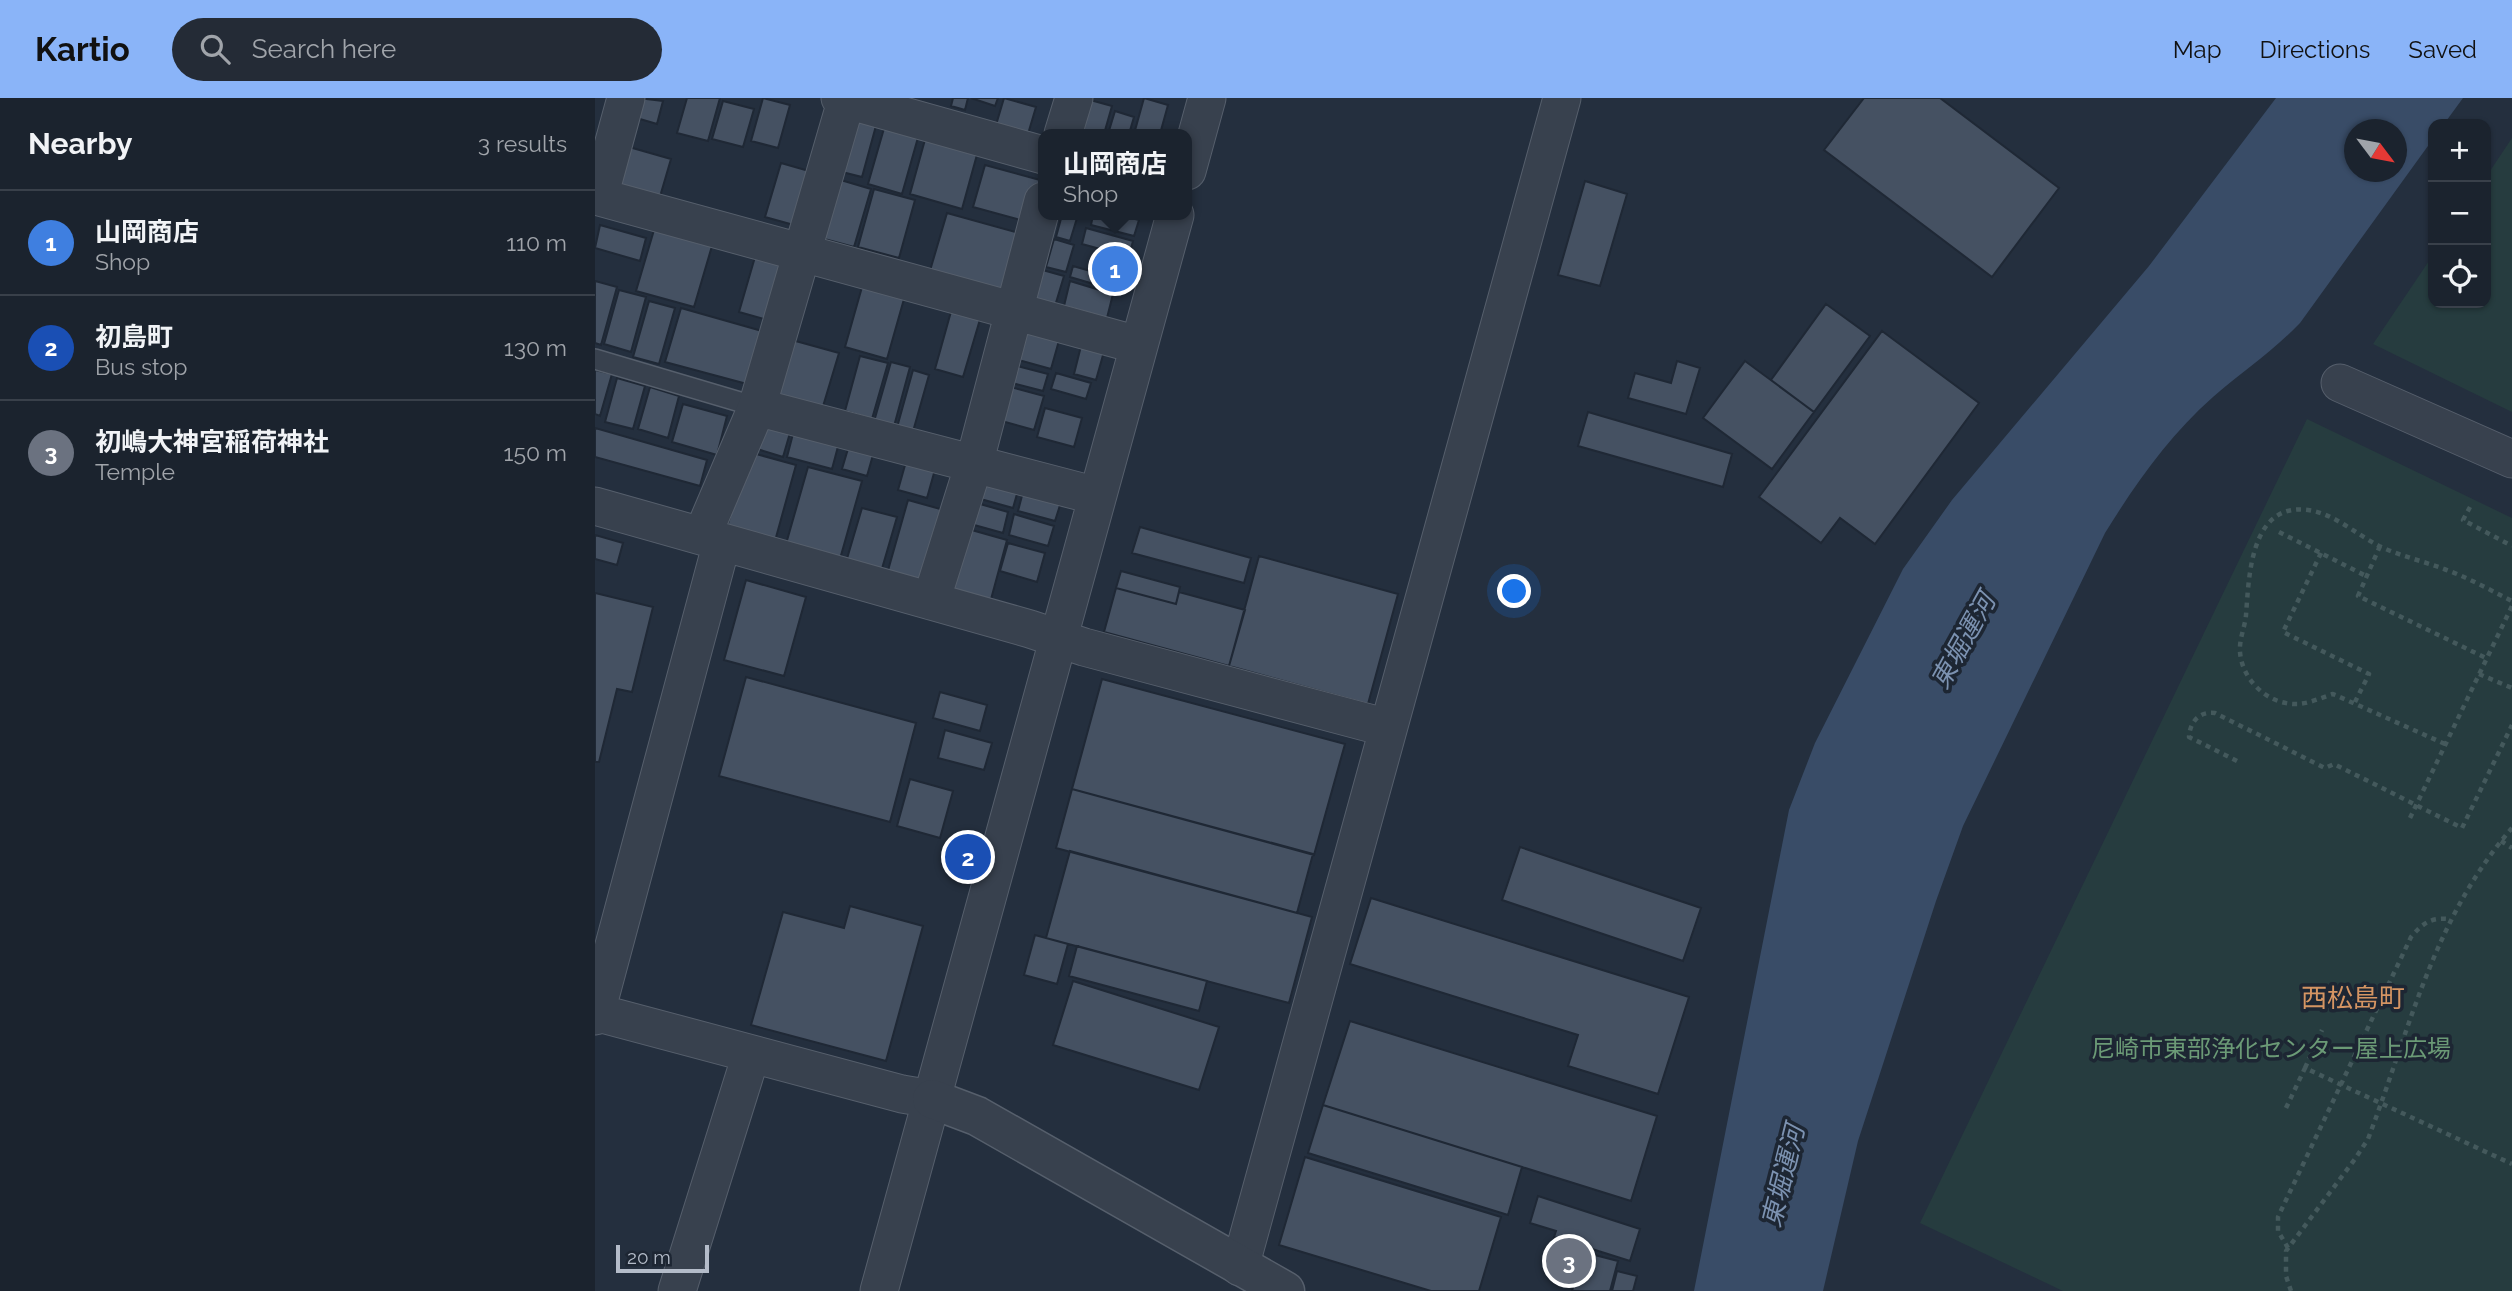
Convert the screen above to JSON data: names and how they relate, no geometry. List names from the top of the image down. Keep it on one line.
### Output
{"districts":["西松島町"],"water":["東堀運河"],"parks":["尼崎市東部浄化センター屋上広場"],"scale_bar":"20 m","north":"bottom right","page":{"header":"Kartio","search":"Search here","nav":["Map","Directions","Saved"],"heading":["Nearby","3 results"],"map_buttons":["+","−"],"popup":["山岡商店","Shop"],"list":[{"mark":"1","name":"山岡商店","note":"Shop","value":"110 m"},{"mark":"2","name":"初島町","note":"Bus stop","value":"130 m"},{"mark":"3","name":"初嶋大神宮稲荷神社","note":"Temple","value":"150 m"}],"pins":["1","2","3"],"scale":"20 m"}}
